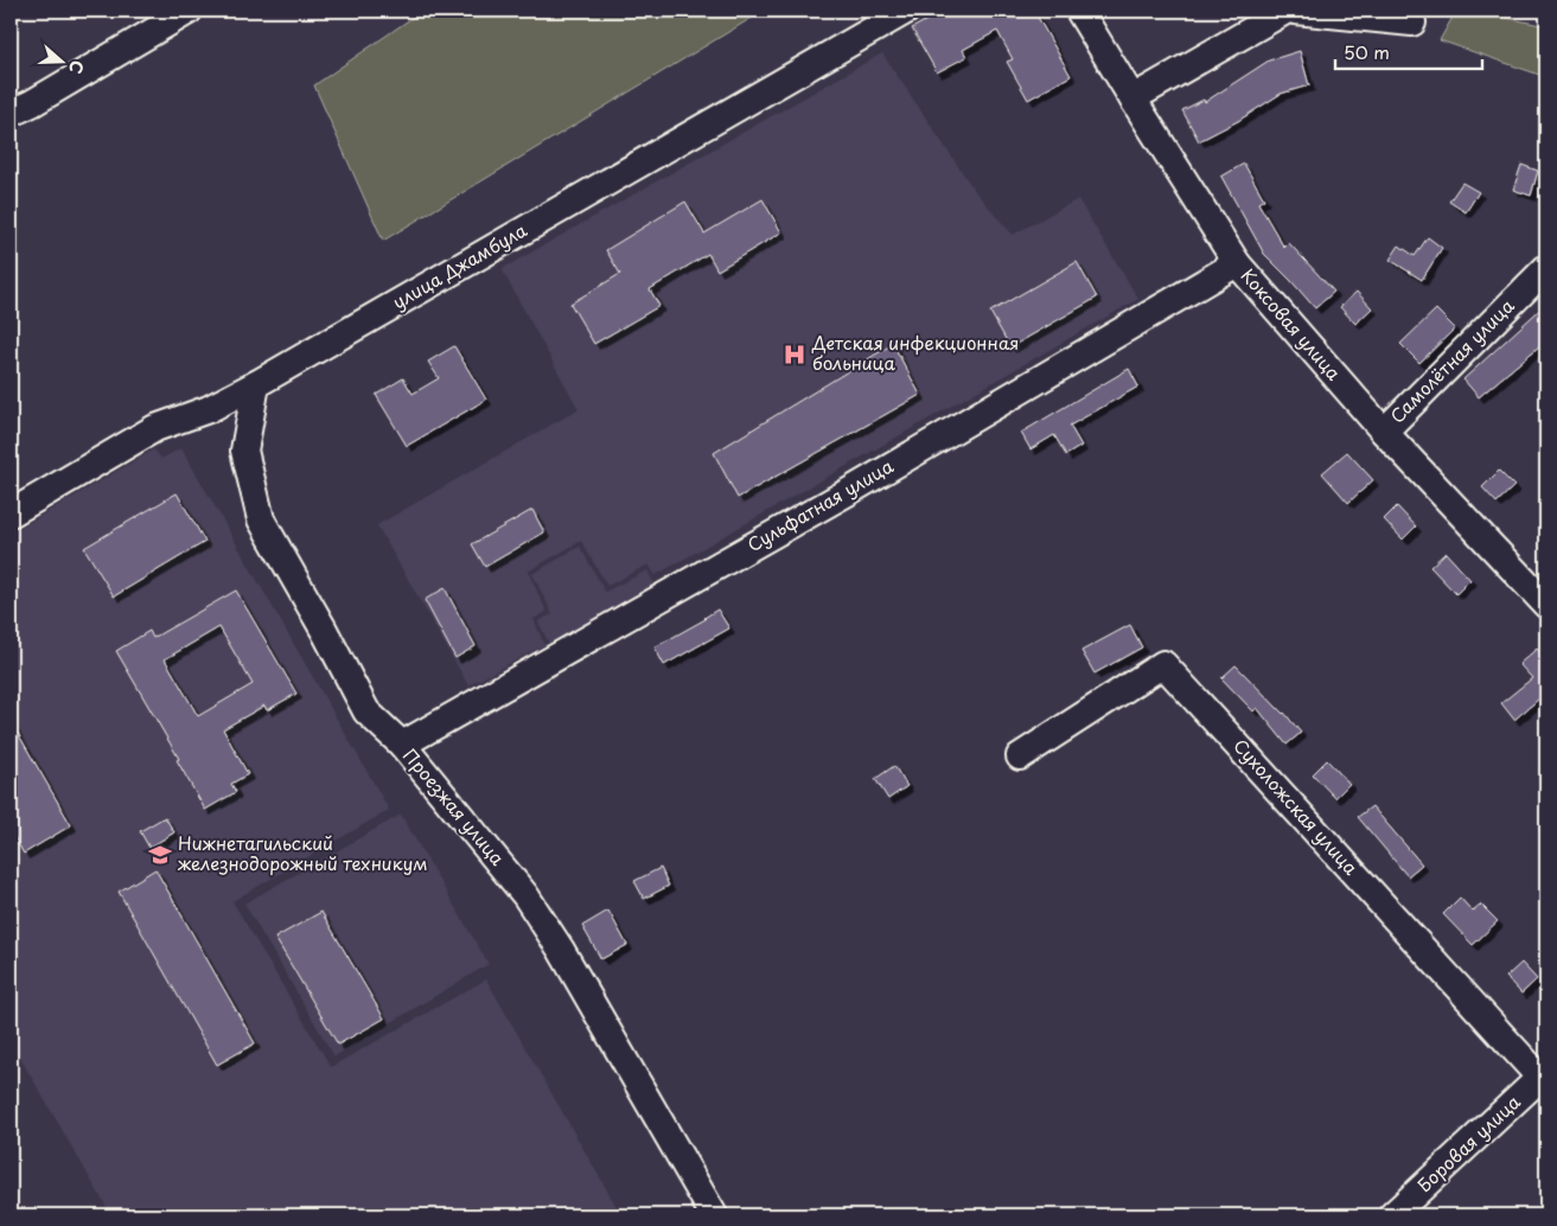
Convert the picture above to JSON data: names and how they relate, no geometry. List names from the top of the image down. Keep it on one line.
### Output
{"streets":{"street":["улица Джамбула","Коксовая улица","Самолётная улица","Сульфатная улица","Проезжая улица","Сухоложская улица","Боровая улица"]},"crossings":[["улица Джамбула","Проезжая улица"],["Коксовая улица","Самолётная улица"],["Коксовая улица","Сульфатная улица"],["Сульфатная улица","Проезжая улица"],["Сухоложская улица","Боровая улица"]],"places":{"hospital":["Детская инфекционная больница"],"school or university":["Нижнетагильский железнодорожный техникум"]},"scale_bar":"50 m","north":"right"}
